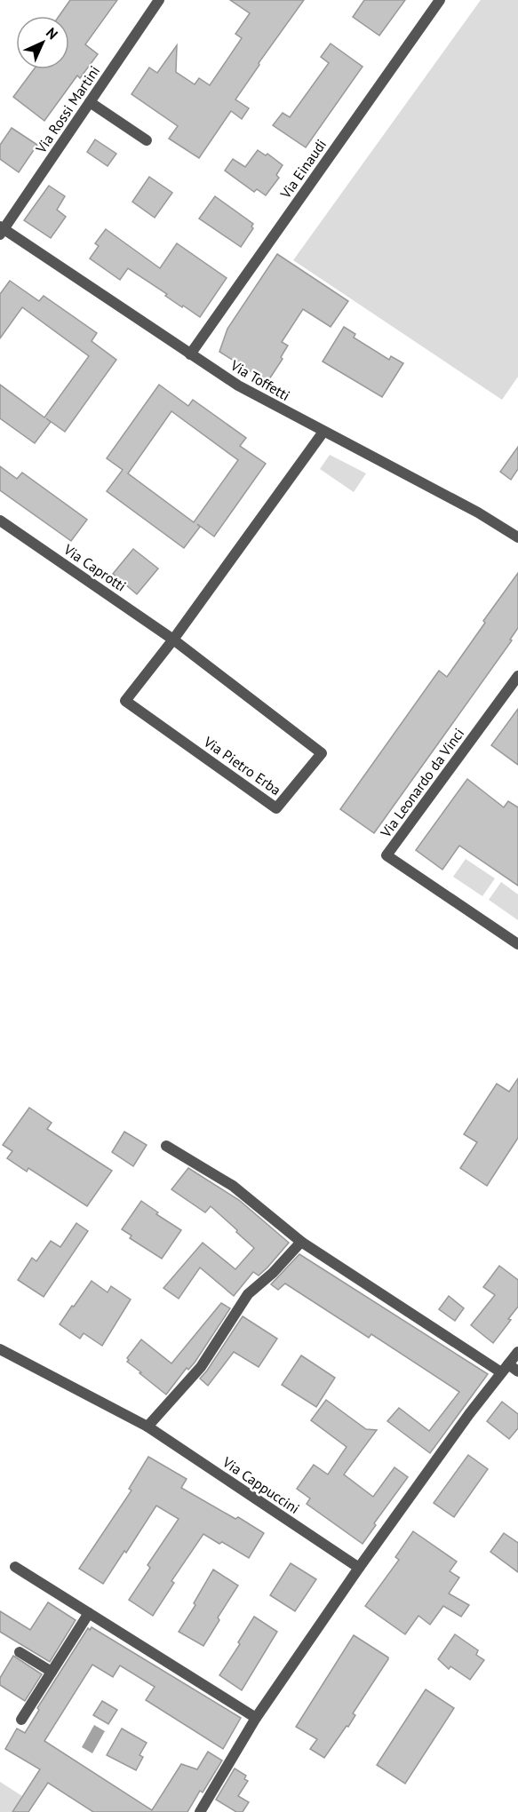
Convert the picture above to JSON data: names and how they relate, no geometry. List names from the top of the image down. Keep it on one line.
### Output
{"streets":{"street":["Via Rossi Martini","Via Einaudi","Via Toffetti","Via Caprotti","Via Pietro Erba","Via Leonardo da Vinci","Via Cappuccini"]},"crossings":[["Via Rossi Martini","Via Toffetti"],["Via Einaudi","Via Toffetti"],["Via Toffetti","Via Pietro Erba"],["Via Caprotti","Via Pietro Erba"]],"north":"top right"}
